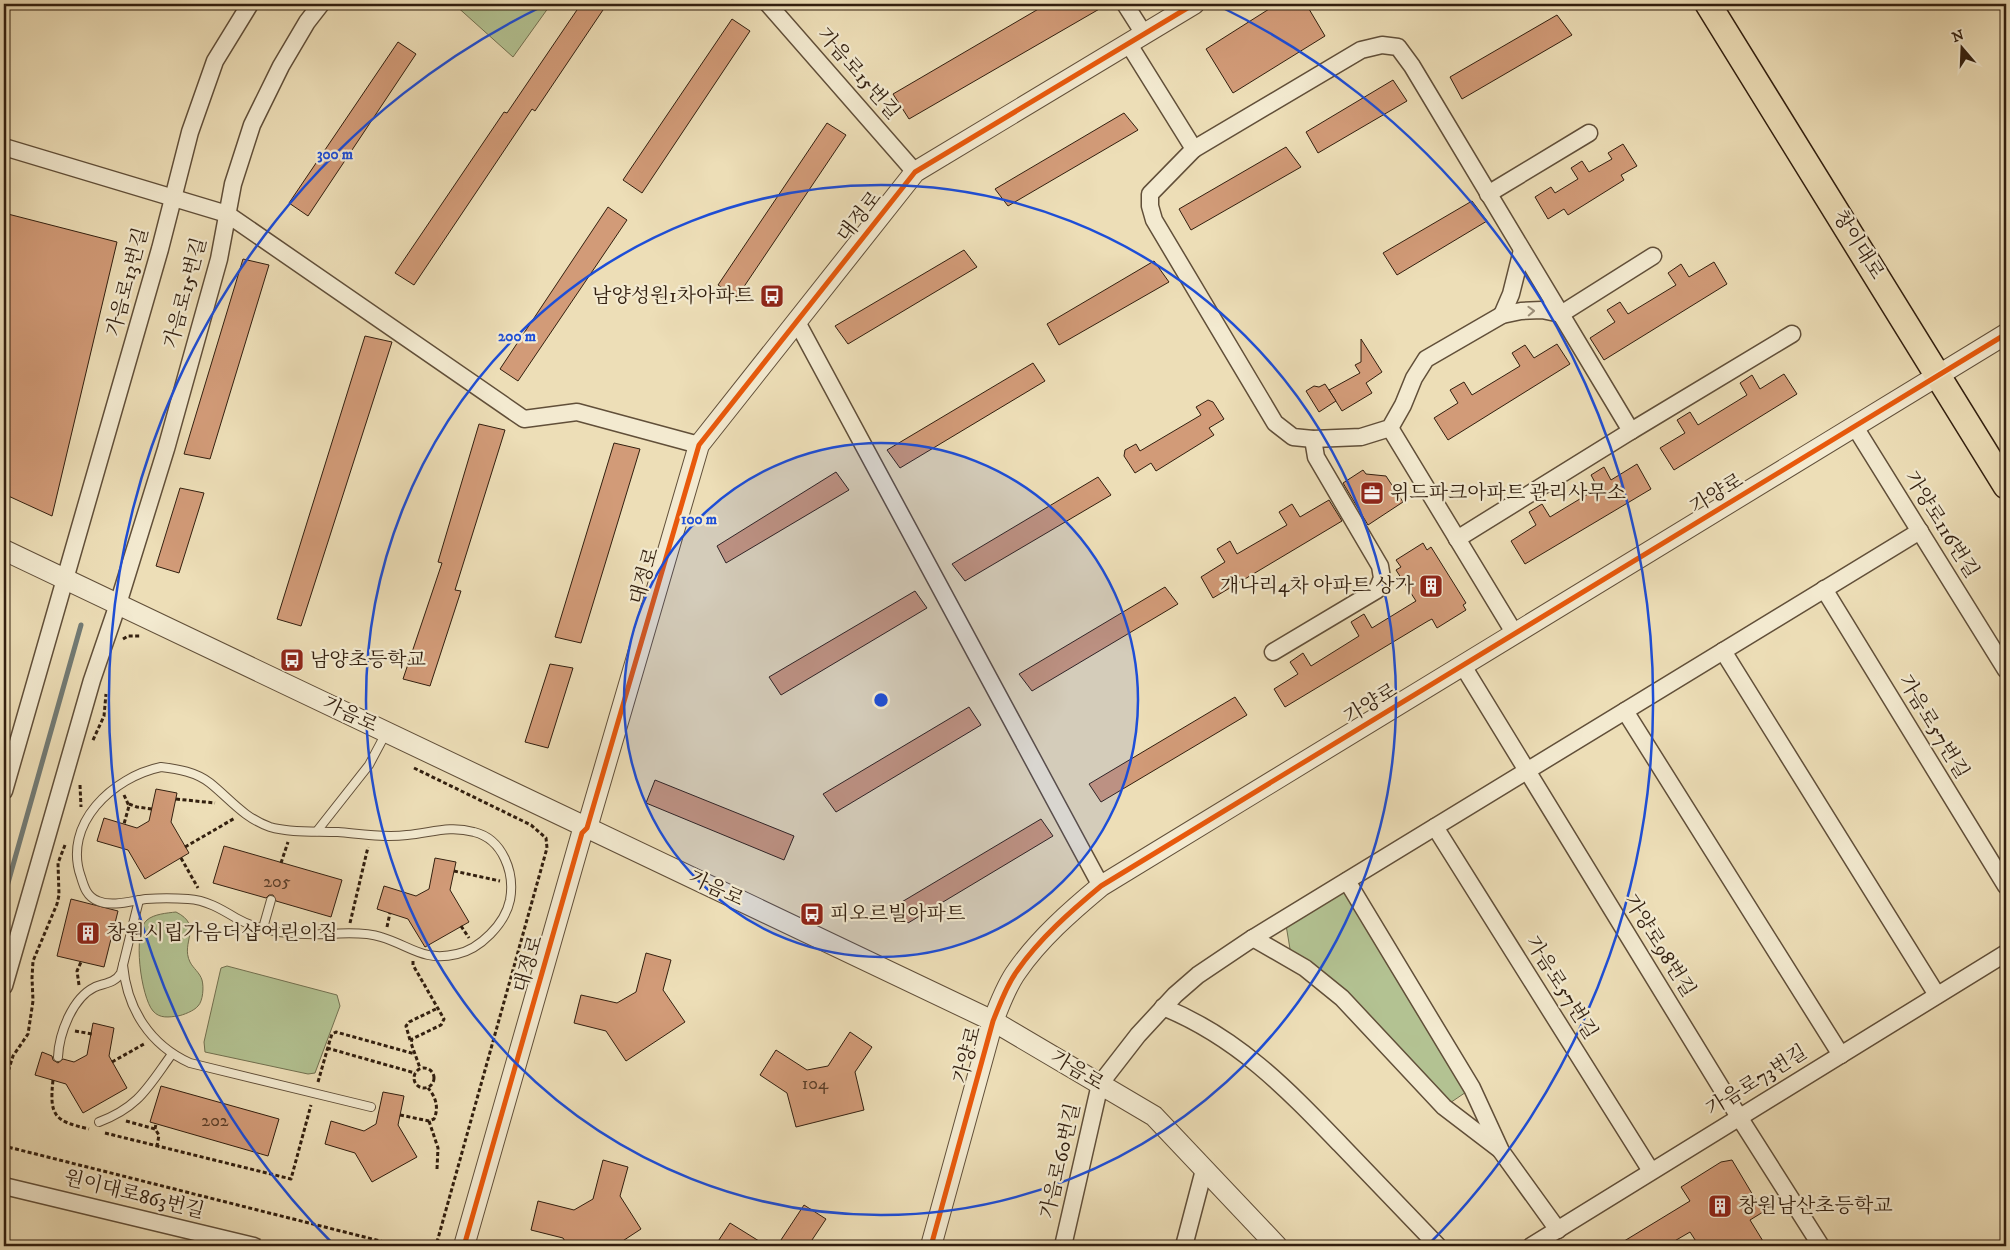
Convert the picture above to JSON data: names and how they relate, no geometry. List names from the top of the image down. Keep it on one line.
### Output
{"streets":{"main road":["창이대로"],"street":["가음로15번길","대정로","가음로13번길","가양로","가양로116번길","가음로","가음로57번길","가양로98번길","가음로73번길","가음로60번길","원이대로863번길"]},"crossings":[["가음로15번길","대정로"],["가음로15번길","가음로"],["대정로","가음로"],["창이대로","가양로"],["가음로13번길","가음로"],["가양로","가양로116번길"],["가양로","가음로"],["가양로","가양로98번길"],["가음로","가음로60번길"],["가음로57번길","가음로73번길"],["가양로98번길","가음로73번길"]],"places":{"bus stop":["남양성원1차아파트","남양초등학교","피오르빌아파트"],"office":["위드파크아파트 관리사무소"],"building":["개나리4차 아파트 상가","창원시립가음더샵어린이집","창원남산초등학교"]},"house_numbers":["205","104","202"],"north":"top","rings":["300 m","200 m","100 m"]}
